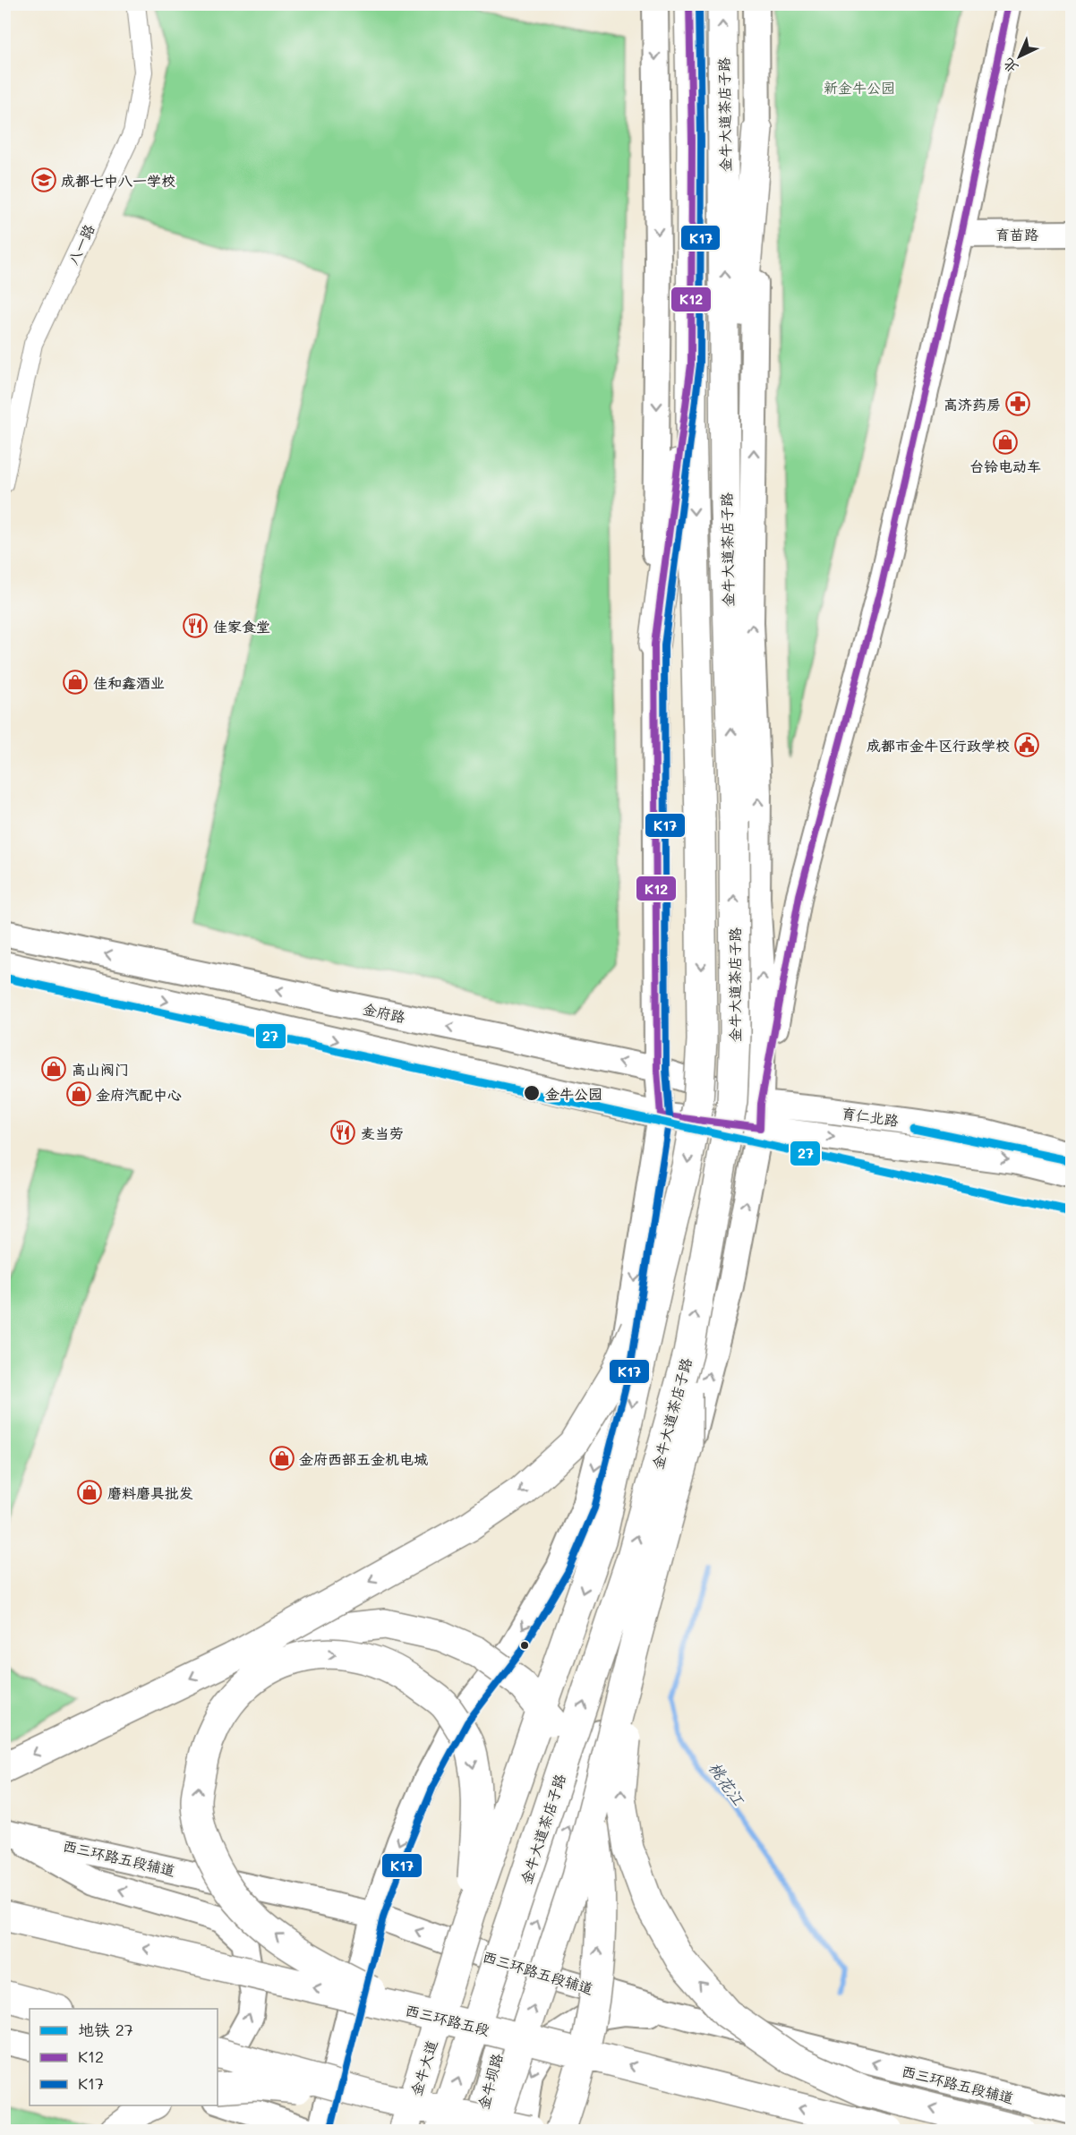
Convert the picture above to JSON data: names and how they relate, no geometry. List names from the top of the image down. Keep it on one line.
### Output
{"streets":{"highway":["金牛大道茶店子路","西三环路五段","金牛大道"],"main road":["育苗路","金府路","育仁北路","西三环路五段辅道","金牛坝路"],"street":["八一路"]},"crossings":[["金府路","育仁北路"],["金府路","金牛坝路"],["育仁北路","金牛坝路"],["西三环路五段辅道","金牛坝路"]],"one_way":["西三环路五段辅道"],"water":["桃花江"],"parks":["新金牛公园"],"places":{"school or university":["成都七中八一学校"],"pharmacy":["高济药房"],"shop":["台铃电动车","佳和鑫酒业","高山阀门","金府汽配中心","金府西部五金机电城","磨料磨具批发"],"restaurant":["佳家食堂","麦当劳"],"public building":["成都市金牛区行政学校"],"other":["金牛公园"]},"lines":["transit line K12","transit line K17","metro line 27"],"legend":["地铁 27","K12","K17"],"north":"bottom left"}
